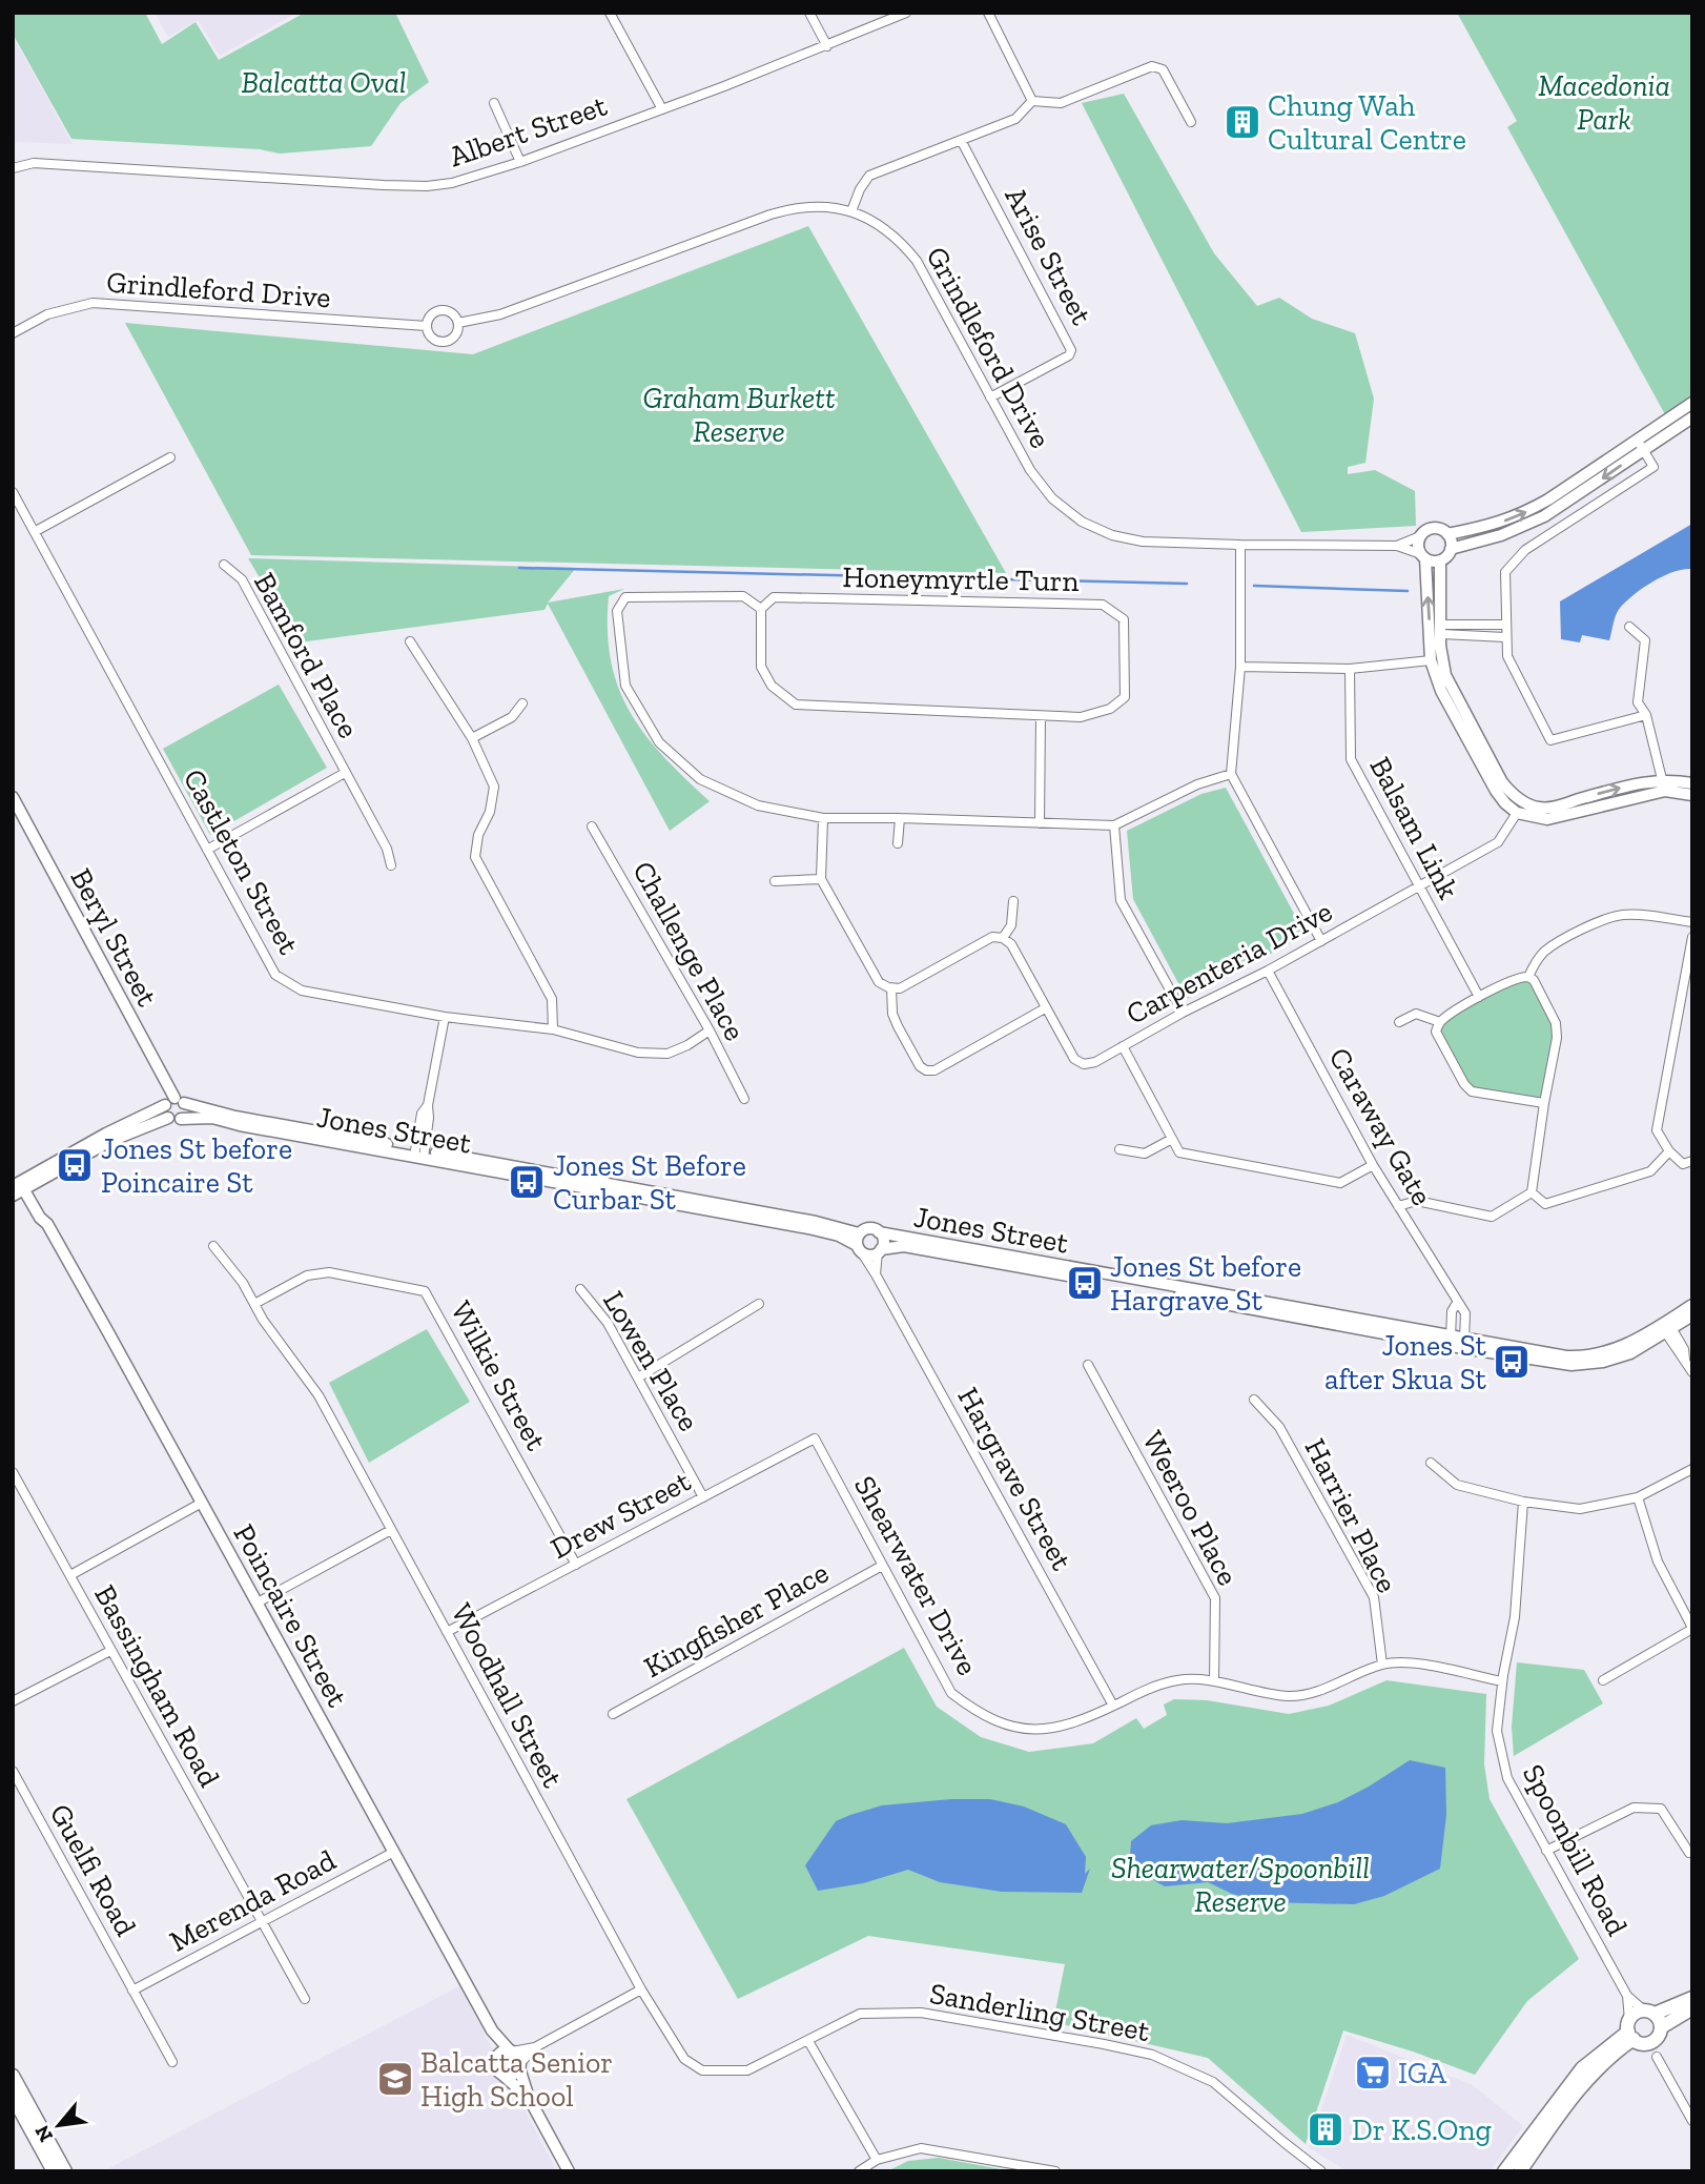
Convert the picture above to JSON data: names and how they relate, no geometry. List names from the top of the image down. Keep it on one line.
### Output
{"streets":{"street":["Albert Street","Arise Street","Grindleford Drive","Honeymyrtle Turn","Bamford Place","Balsam Link","Castleton Street","Beryl Street","Challenge Place","Carpenteria Drive","Caraway Gate","Jones Street","Lowen Place","Wilkie Street","Hargrave Street","Weeroo Place","Drew Street","Harrier Place","Shearwater Drive","Poincaire Street","Kingfisher Place","Bassingham Road","Woodhall Street","Spoonbill Road","Guelfi Road","Merenda Road","Sanderling Street"]},"crossings":[["Arise Street","Grindleford Drive"],["Bamford Place","Castleton Street"],["Balsam Link","Carpenteria Drive"],["Castleton Street","Challenge Place"],["Beryl Street","Jones Street"],["Carpenteria Drive","Caraway Gate"],["Caraway Gate","Jones Street"],["Jones Street","Hargrave Street"],["Jones Street","Poincaire Street"],["Lowen Place","Drew Street"],["Wilkie Street","Drew Street"],["Wilkie Street","Woodhall Street"],["Hargrave Street","Shearwater Drive"],["Weeroo Place","Shearwater Drive"],["Drew Street","Shearwater Drive"],["Drew Street","Woodhall Street"],["Harrier Place","Shearwater Drive"],["Shearwater Drive","Kingfisher Place"],["Shearwater Drive","Spoonbill Road"],["Poincaire Street","Merenda Road"],["Bassingham Road","Merenda Road"],["Woodhall Street","Sanderling Street"],["Guelfi Road","Merenda Road"]],"parks":["Balcatta Oval","Macedonia Park","Graham Burkett Reserve","Shearwater/Spoonbill Reserve"],"places":{"building":["Chung Wah Cultural Centre","Dr K.S.Ong"],"bus stop":["Jones St before Poincaire St","Jones St Before Curbar St","Jones St before Hargrave St","Jones St after Skua St"],"supermarket":["IGA"],"school or university":["Balcatta Senior High School"]},"north":"bottom left"}
